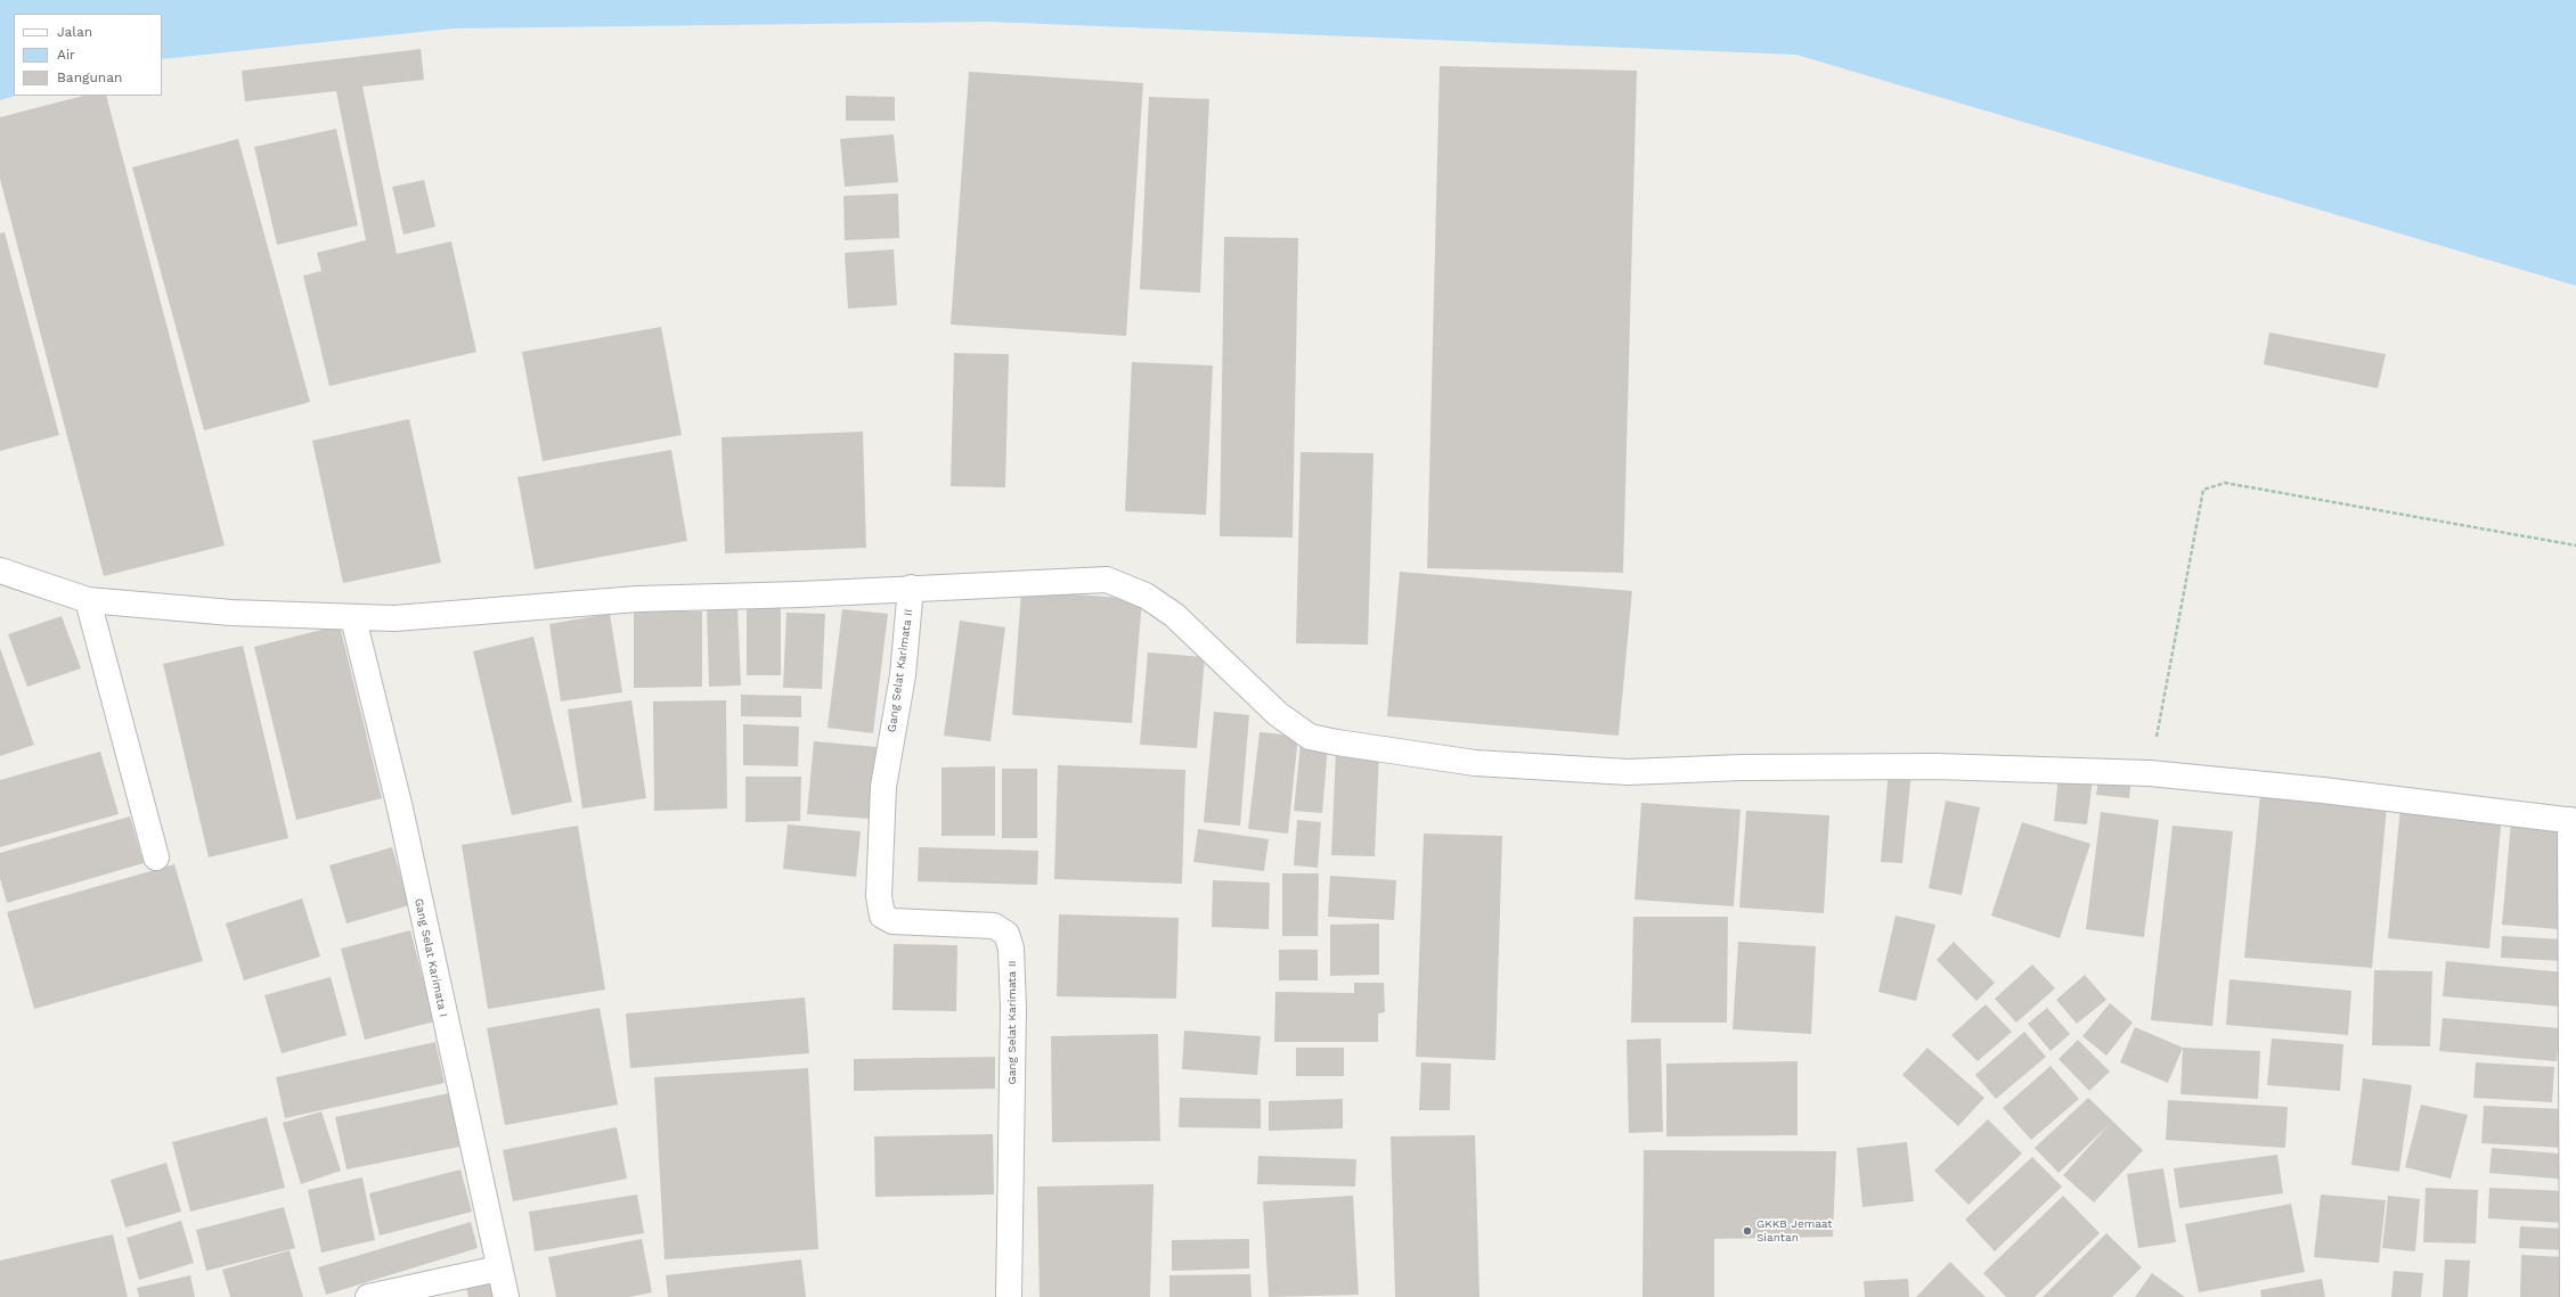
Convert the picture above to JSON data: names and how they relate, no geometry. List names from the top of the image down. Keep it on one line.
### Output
{"streets":{"street":["Gang Selat Karimata II","Gang Selat Karimata I"]},"places":["GKKB Jemaat Siantan"],"legend":["Jalan","Air","Bangunan"]}
